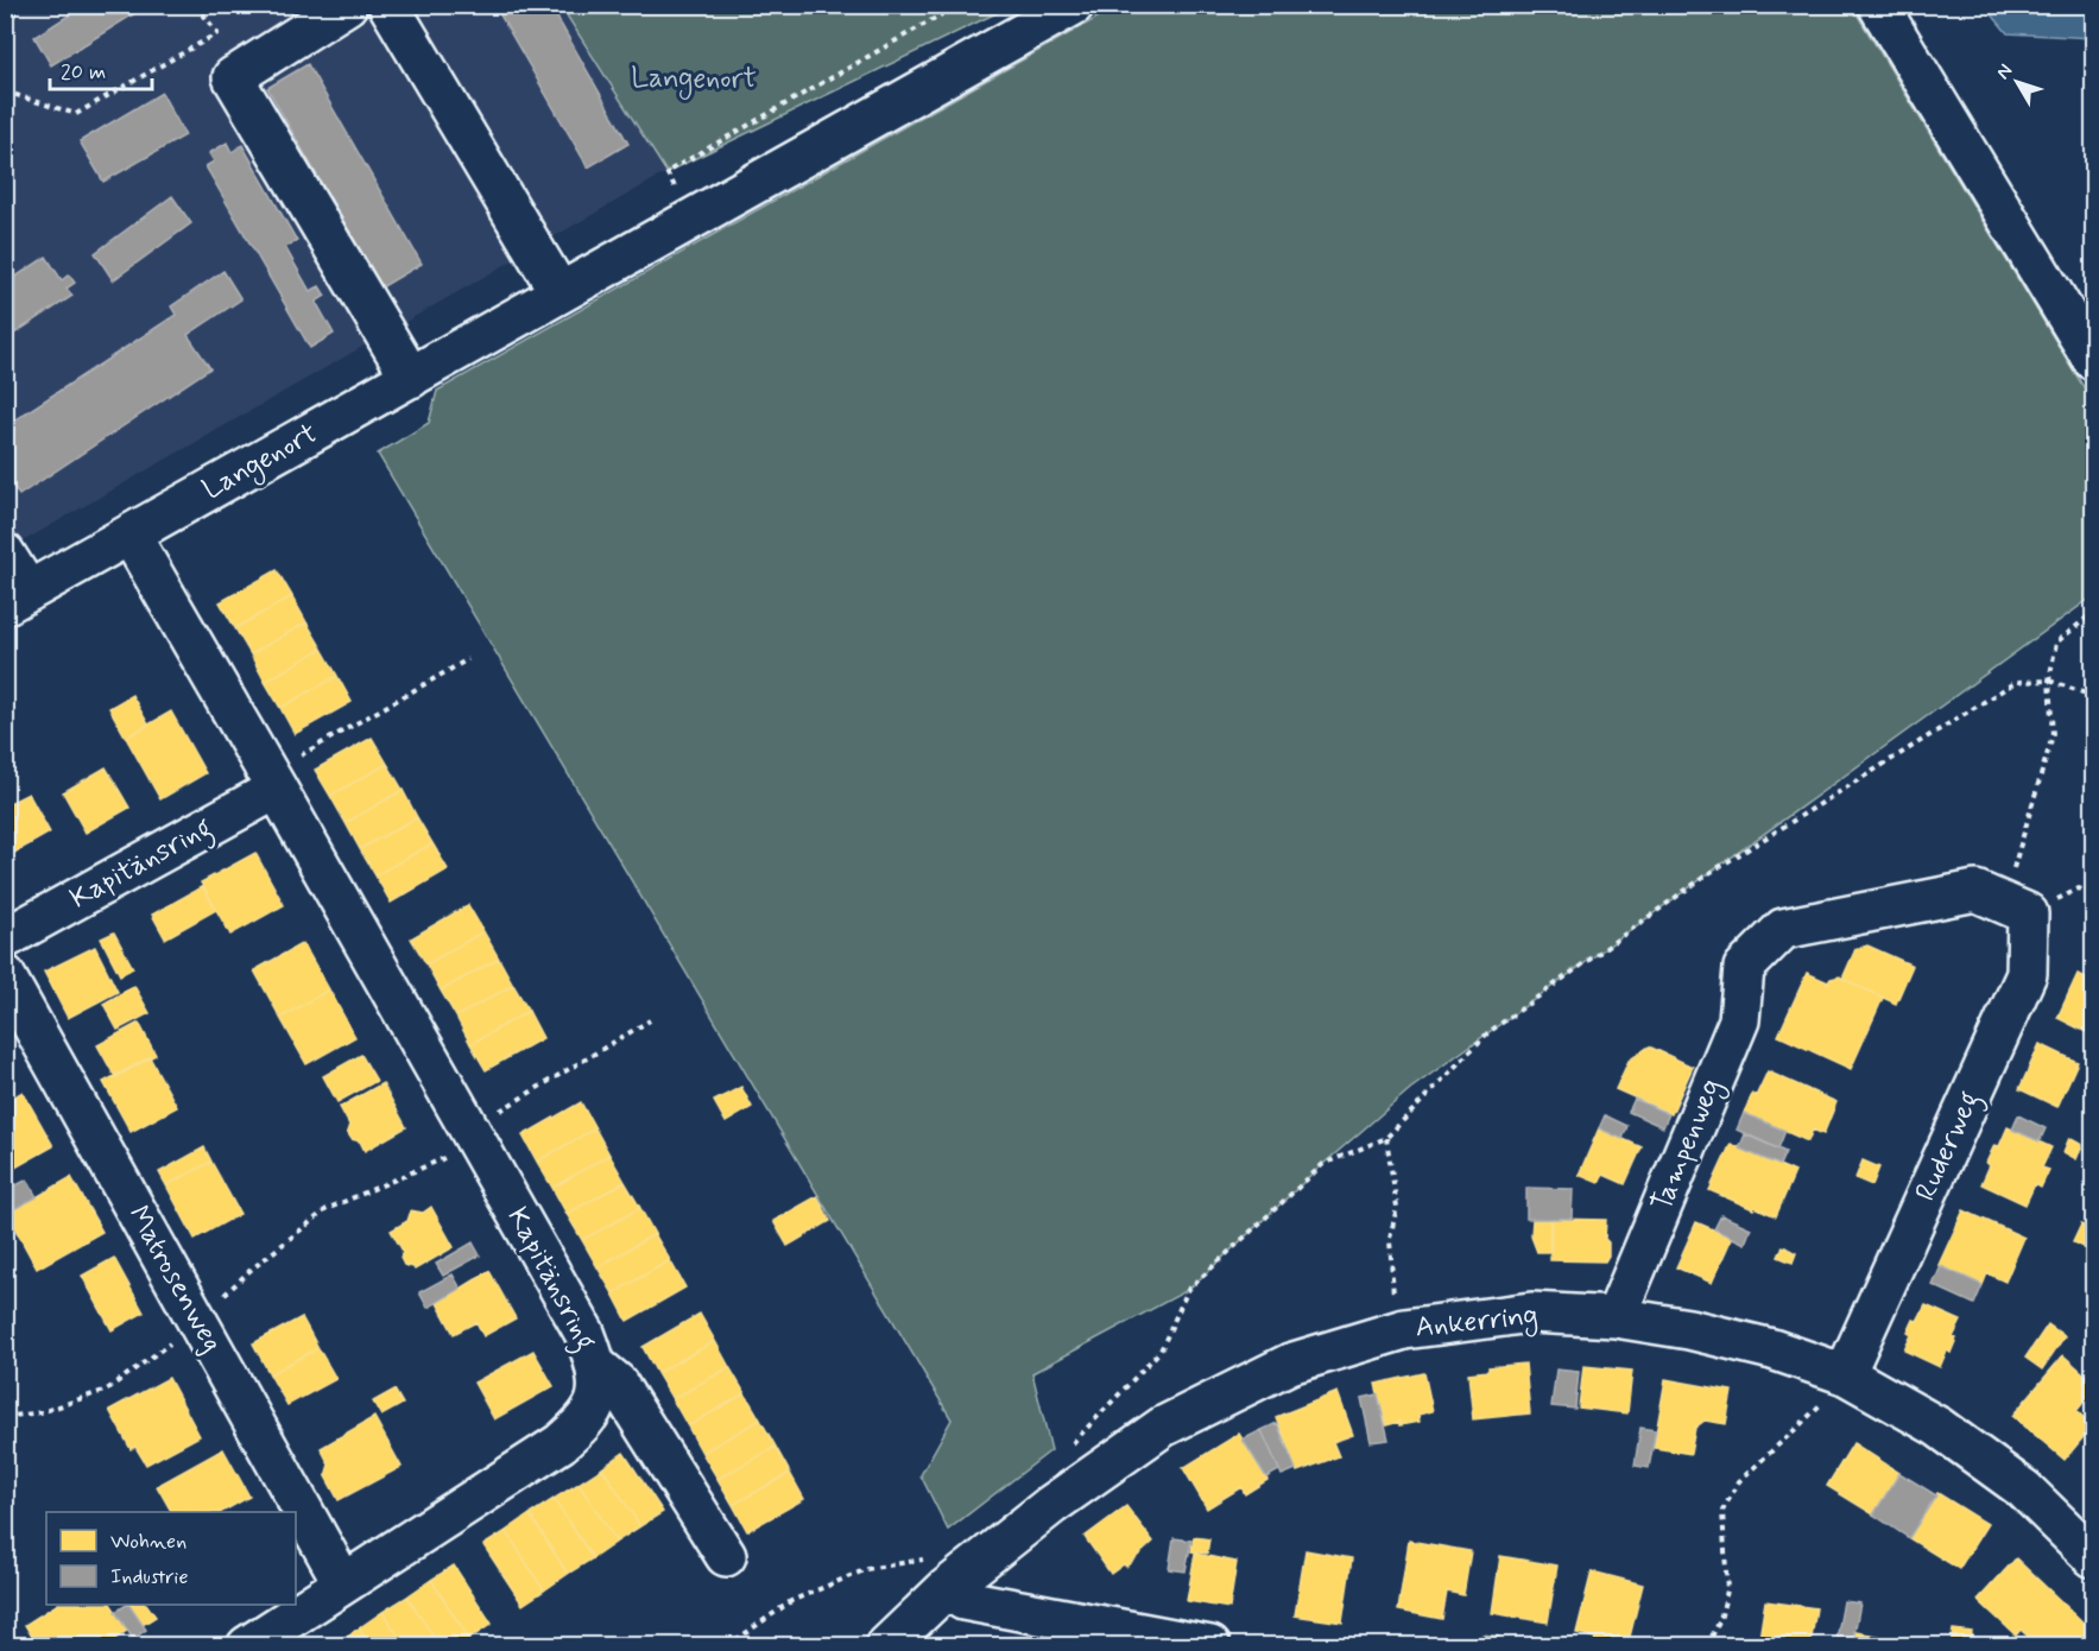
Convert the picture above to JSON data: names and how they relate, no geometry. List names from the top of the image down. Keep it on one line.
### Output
{"streets":{"street":["Langenort","Kapitänsring","Tampenweg","Ruderweg","Matrosenweg","Ankerring"]},"crossings":[["Langenort","Kapitänsring"],["Kapitänsring","Matrosenweg"],["Tampenweg","Ruderweg"],["Tampenweg","Ankerring"],["Ruderweg","Ankerring"]],"parks":["Langenort"],"legend":["Wohnen","Industrie"],"scale_bar":"20 m","north":"top left"}
